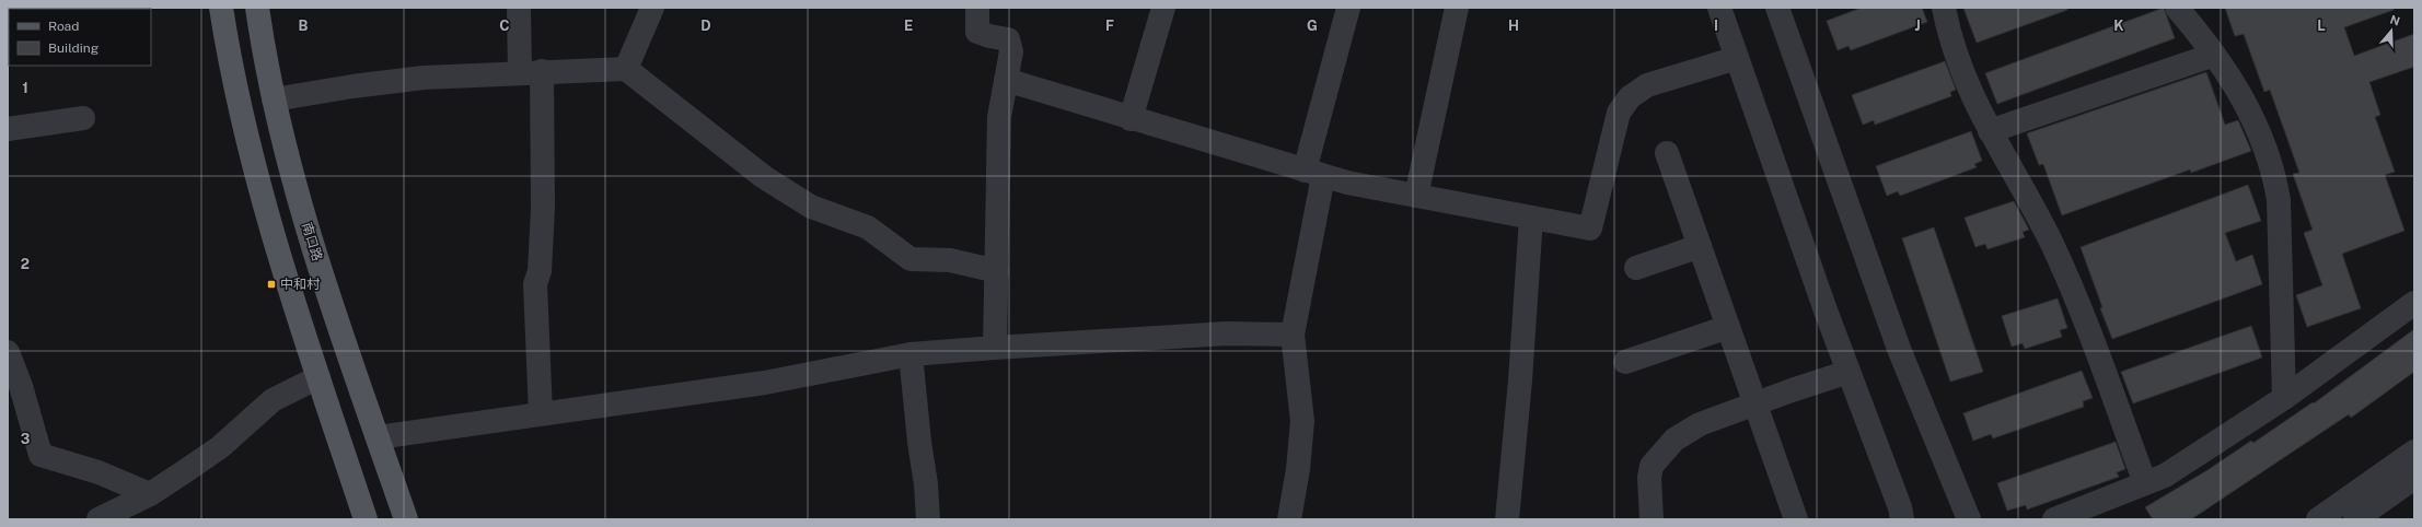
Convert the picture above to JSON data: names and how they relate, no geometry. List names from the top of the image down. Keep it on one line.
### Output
{"streets":{"main road":["南口路"]},"places":{"transit":["中和村"]},"legend":["Road","Building"],"north":"top","grid":{"columns":["B","C","D","E","F","G","H","I","J","K","L"],"rows":["1","2","3"]}}
